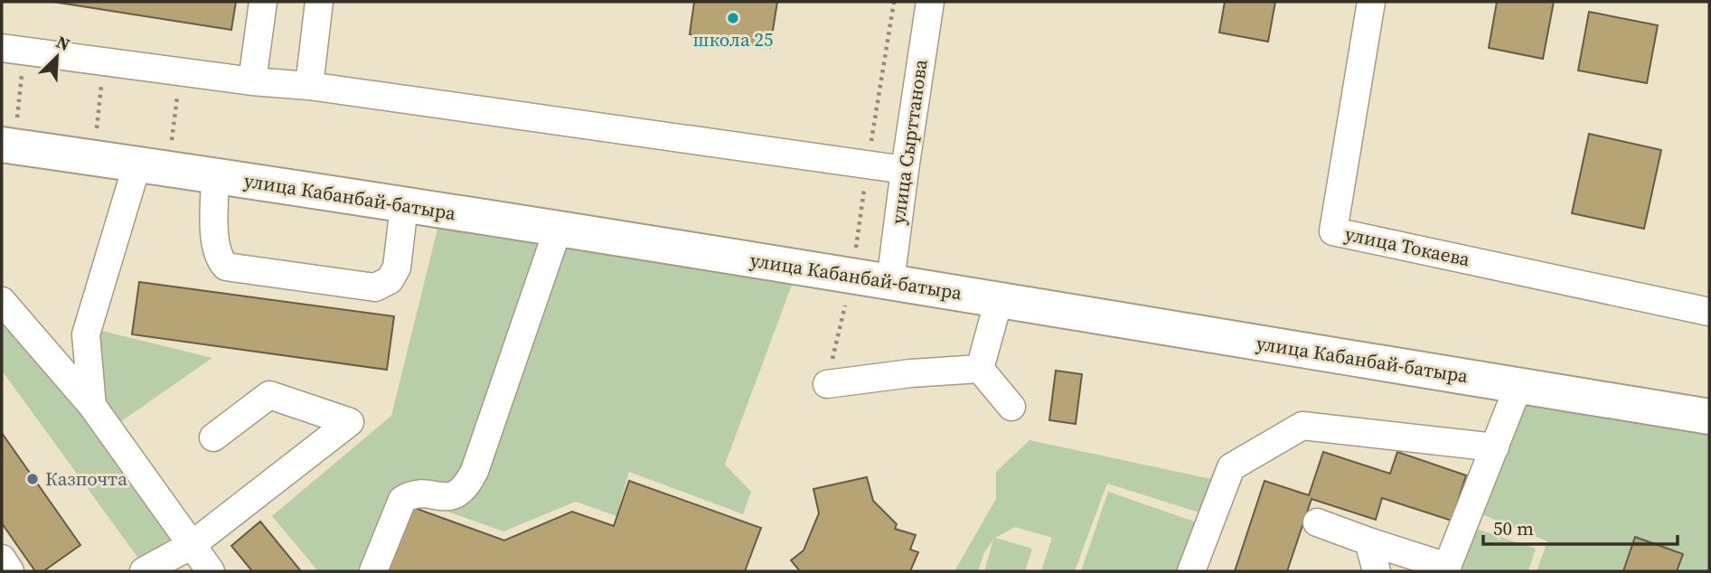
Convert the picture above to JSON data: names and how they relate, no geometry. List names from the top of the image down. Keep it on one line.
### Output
{"streets":{"main road":["улица Кабанбай-батыра"],"street":["улица Сырттанова","улица Токаева"]},"crossings":[["улица Сырттанова","улица Кабанбай-батыра"]],"places":["школа 25","Казпочта"],"scale_bar":"50 m","north":"top right"}
